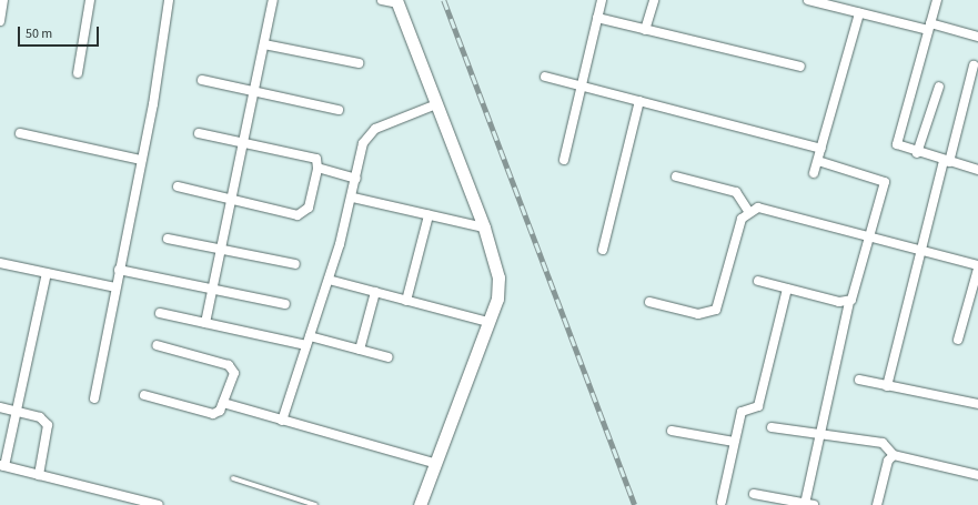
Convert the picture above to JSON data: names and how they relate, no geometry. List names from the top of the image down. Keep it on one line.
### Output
{"scale_bar":"50 m"}
